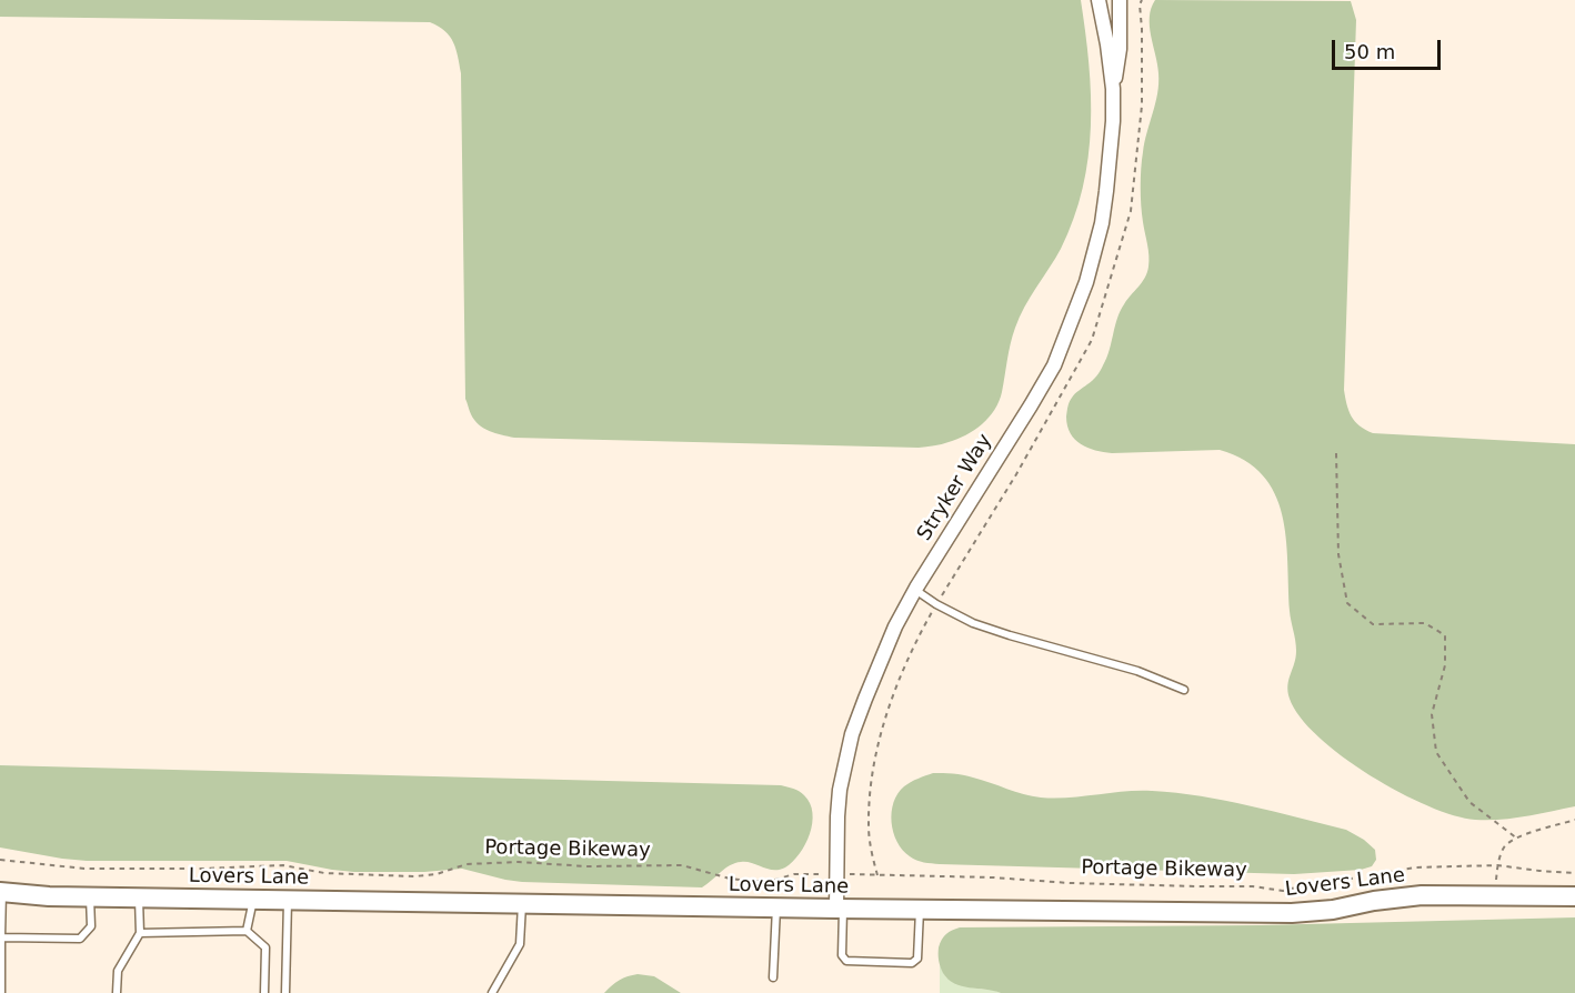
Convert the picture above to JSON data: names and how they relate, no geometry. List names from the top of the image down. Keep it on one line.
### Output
{"streets":{"street":["Stryker Way","Lovers Lane"],"path":["Portage Bikeway"]},"crossings":[["Stryker Way","Lovers Lane"]],"scale_bar":"50 m"}
